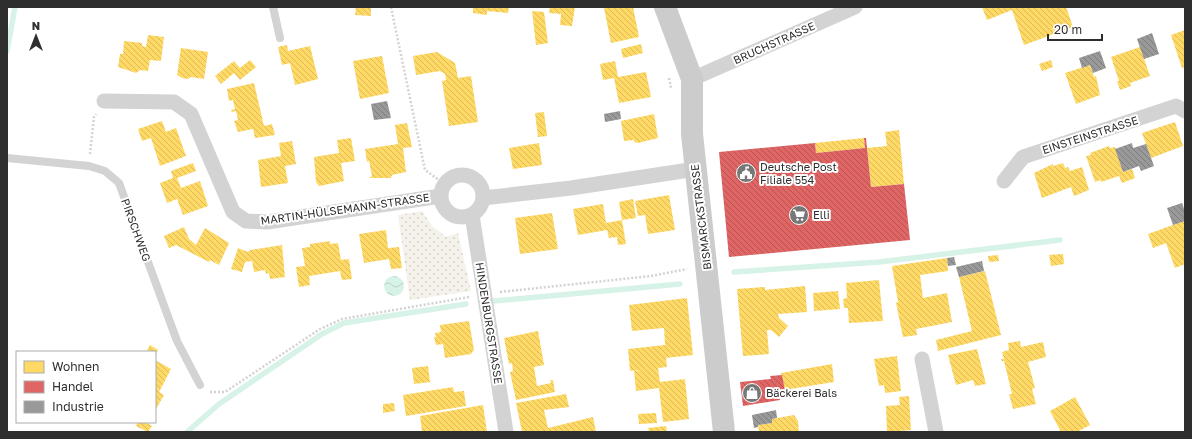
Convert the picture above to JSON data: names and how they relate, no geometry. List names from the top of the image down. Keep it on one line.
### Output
{"streets":{"main road":["BISMARCKSTRASSE"],"street":["BRUCHSTRASSE","EINSTEINSTRASSE","MARTIN-HÜLSEMANN-STRASSE","HINDENBURGSTRASSE"],"lane":["PIRSCHWEG"]},"crossings":[["BRUCHSTRASSE","BISMARCKSTRASSE"],["MARTIN-HÜLSEMANN-STRASSE","HINDENBURGSTRASSE"]],"places":{"public building":["Deutsche Post Filiale 554"],"supermarket":["Elli"],"shop":["Bäckerei Bals"]},"legend":["Wohnen","Handel","Industrie"],"scale_bar":"20 m","north":"top"}
